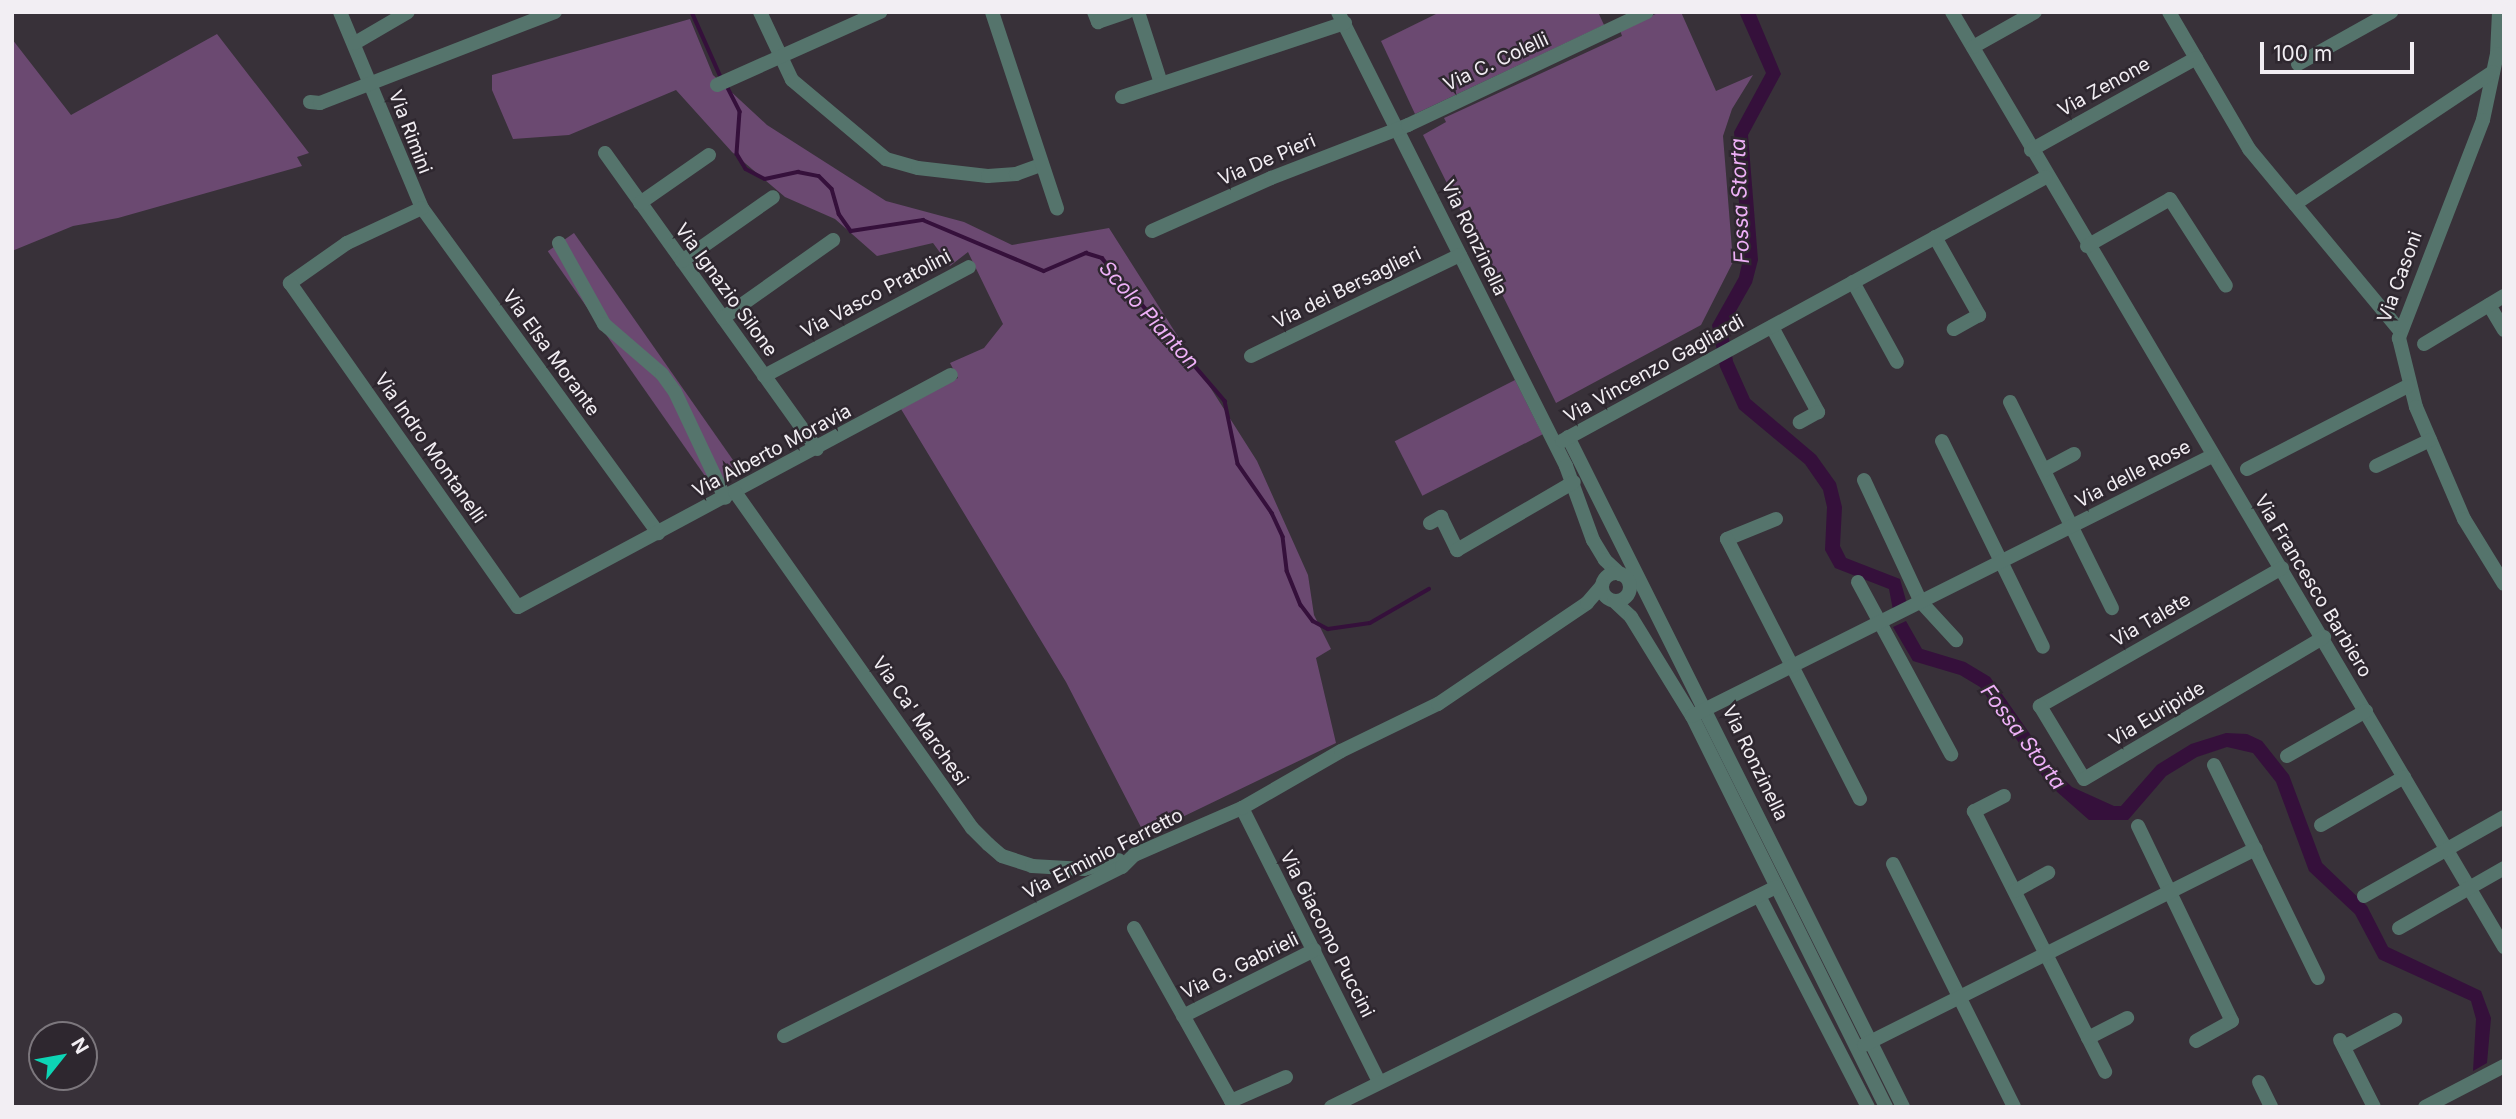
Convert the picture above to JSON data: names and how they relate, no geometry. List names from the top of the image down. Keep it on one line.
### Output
{"streets":{"street":["Via C. Colelli","Via Zenone","Via Rimini","Via De Pieri","Via Ronzinella","Via Casoni","Via dei Bersaglieri","Via Ignazio Silone","Via Vasco Pratolini","Via Elsa Morante","Via Vincenzo Gagliardi","Via Indro Montanelli","Via Alberto Moravia","Via delle Rose","Via Francesco Barbiero","Via Talete","Via Euripide","Via Ca' Marchesi","Via Erminio Ferretto","Via Giacomo Puccini","Via G. Gabrieli"]},"crossings":[["Via C. Colelli","Via De Pieri"],["Via C. Colelli","Via Ronzinella"],["Via Zenone","Via Francesco Barbiero"],["Via Rimini","Via Elsa Morante"],["Via Rimini","Via Indro Montanelli"],["Via De Pieri","Via Ronzinella"],["Via Ronzinella","Via dei Bersaglieri"],["Via Ronzinella","Via Vincenzo Gagliardi"],["Via Ronzinella","Via delle Rose"],["Via Ronzinella","Via Erminio Ferretto"],["Via Ignazio Silone","Via Vasco Pratolini"],["Via Ignazio Silone","Via Alberto Moravia"],["Via Elsa Morante","Via Indro Montanelli"],["Via Elsa Morante","Via Alberto Moravia"],["Via Vincenzo Gagliardi","Via Francesco Barbiero"],["Via Indro Montanelli","Via Alberto Moravia"],["Via Alberto Moravia","Via Ca' Marchesi"],["Via delle Rose","Via Francesco Barbiero"],["Via Francesco Barbiero","Via Talete"],["Via Francesco Barbiero","Via Euripide"],["Via Talete","Via Euripide"],["Via Ca' Marchesi","Via Erminio Ferretto"],["Via Erminio Ferretto","Via Giacomo Puccini"],["Via Giacomo Puccini","Via G. Gabrieli"]],"water":["Fossa Storta","Scolo Pianton"],"scale_bar":"100 m","north":"top right"}
